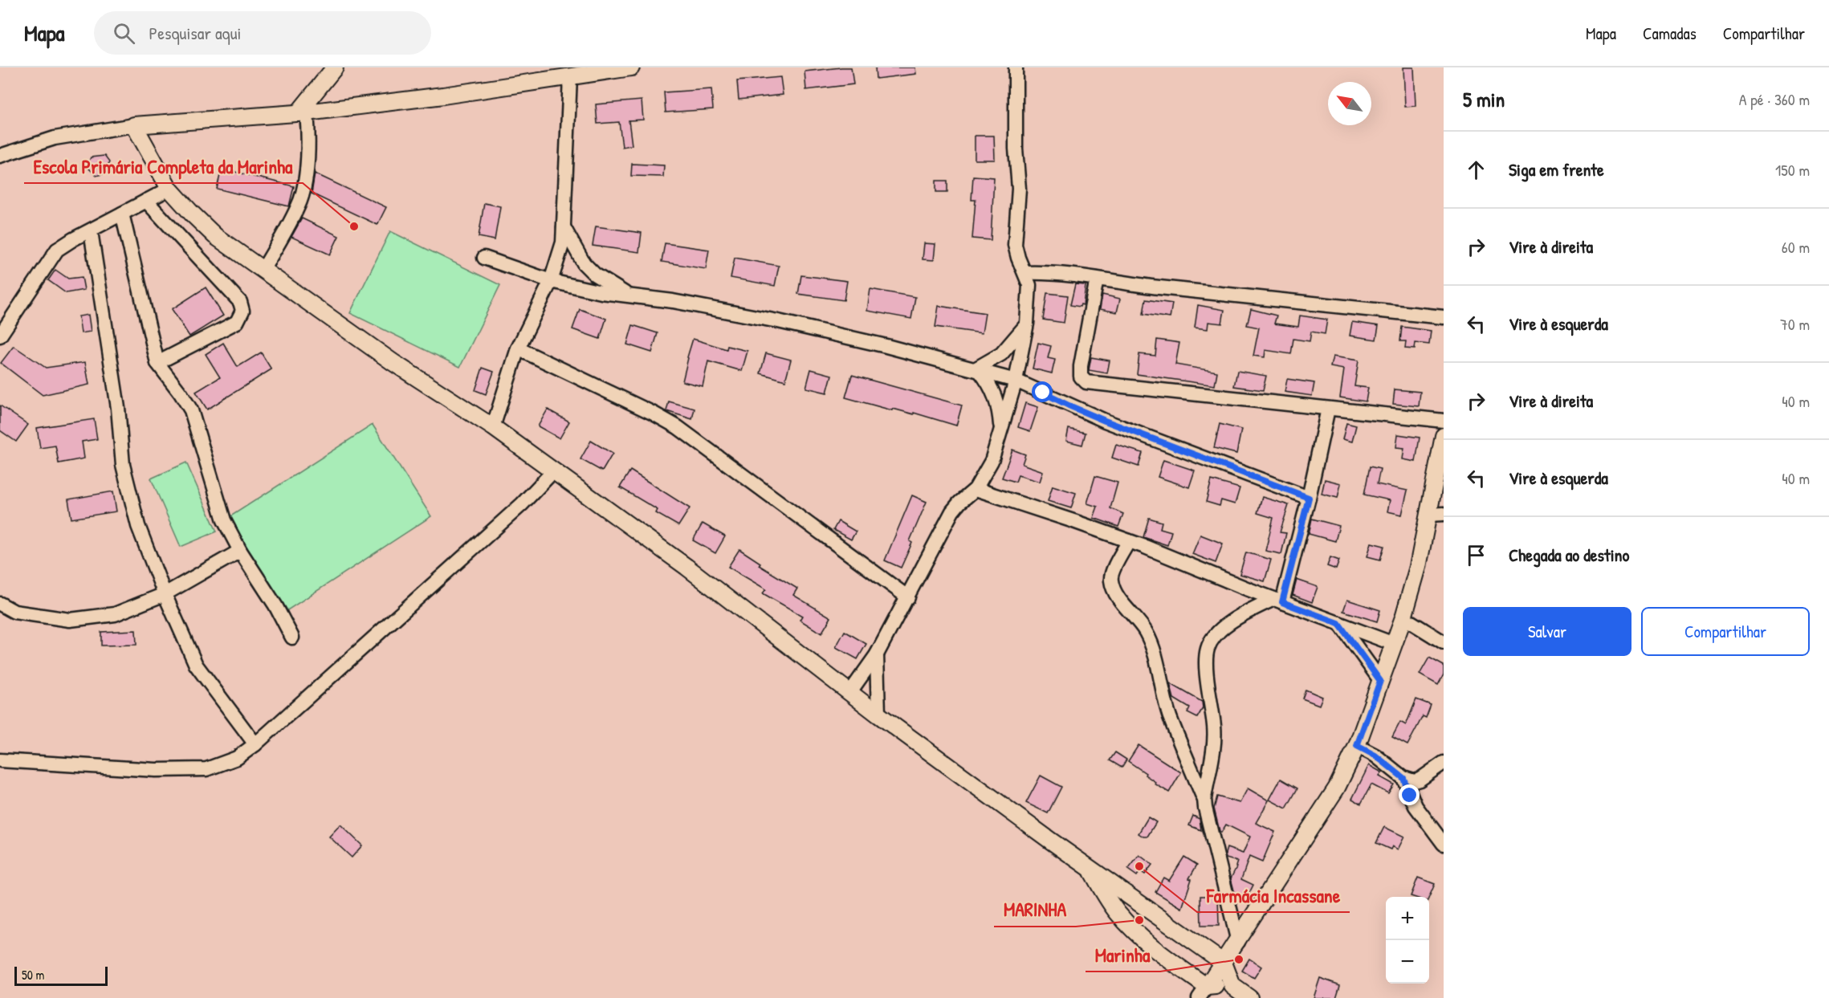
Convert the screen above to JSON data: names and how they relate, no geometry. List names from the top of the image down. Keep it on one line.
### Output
{"places":["Escola Primária Completa da Marinha","Farmácia Incassane","MARINHA","Marinha"],"scale_bar":"50 m","north":"top left","page":{"header":"Mapa","search":"Pesquisar aqui","nav":["Mapa","Camadas","Compartilhar"],"heading":["5 min","A pé · 360 m"],"list":[["Siga em frente","150 m"],["Vire à direita","60 m"],["Vire à esquerda","70 m"],["Vire à direita","40 m"],["Vire à esquerda","40 m"],"Chegada ao destino"],"buttons":["Salvar","Compartilhar"],"map_buttons":["+","−"],"scale":"50 m"}}
